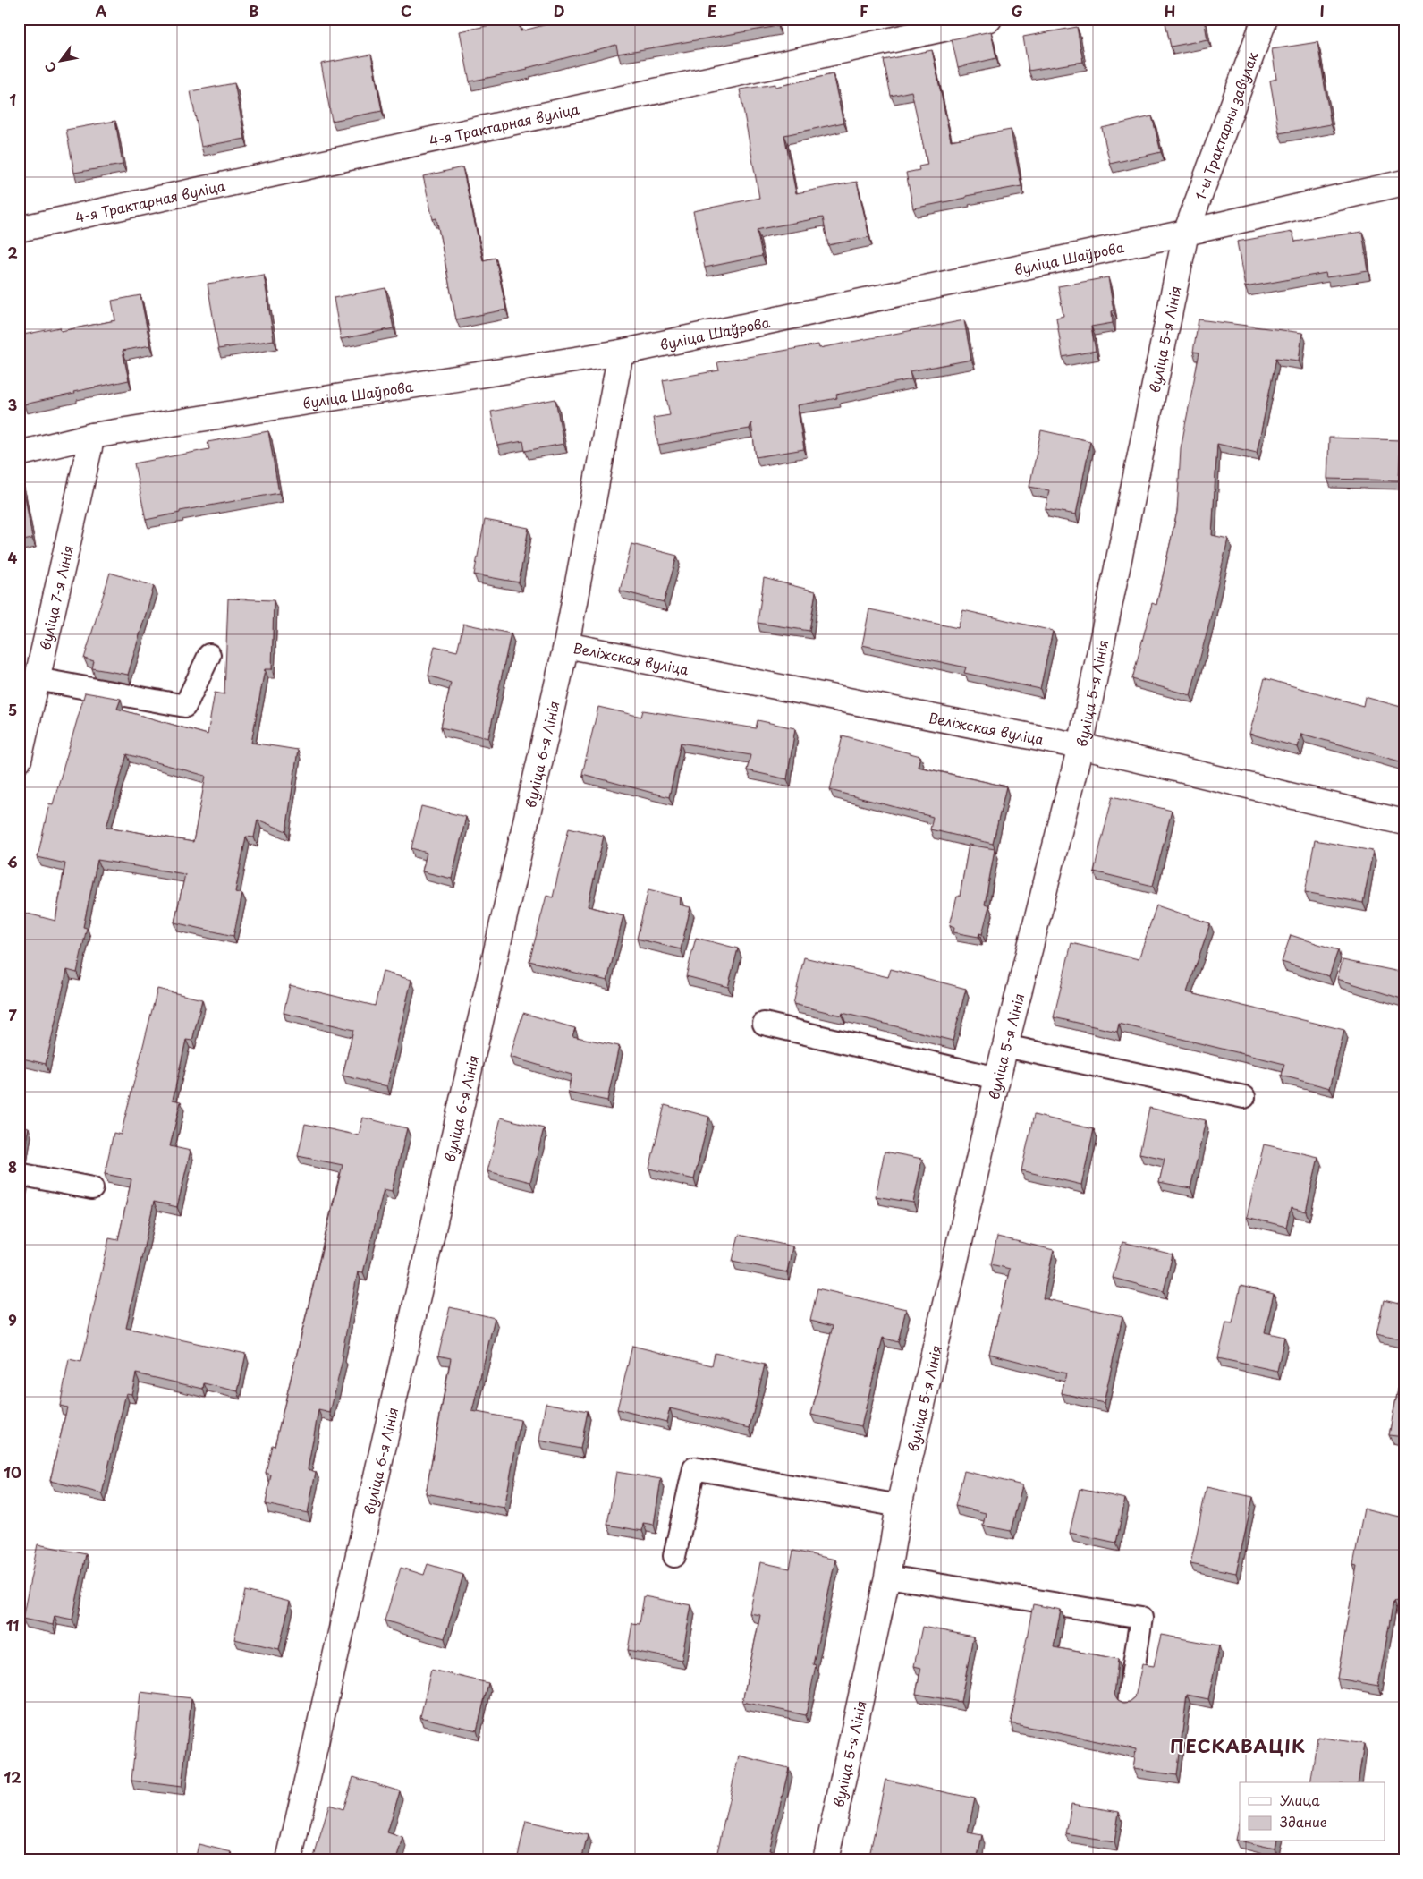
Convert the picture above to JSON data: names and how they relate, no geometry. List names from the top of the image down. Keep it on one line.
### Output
{"streets":{"street":["4-я Трактарная вуліца","1-ы Трактарны завулак","вуліца Шаўрова","вуліца 5-я Лінія","вуліца 7-я Лінія","Веліжская вуліца","вуліца 6-я Лінія"]},"crossings":[["1-ы Трактарны завулак","вуліца Шаўрова"],["1-ы Трактарны завулак","вуліца 5-я Лінія"],["вуліца Шаўрова","вуліца 5-я Лінія"],["вуліца Шаўрова","вуліца 7-я Лінія"],["вуліца Шаўрова","вуліца 6-я Лінія"],["вуліца 5-я Лінія","Веліжская вуліца"],["Веліжская вуліца","вуліца 6-я Лінія"]],"districts":["ПЕСКАВАЦІК"],"legend":["Улица","Здание"],"north":"bottom left","grid":{"columns":["A","B","C","D","E","F","G","H","I"],"rows":["1","2","3","4","5","6","7","8","9","10","11","12"]}}
